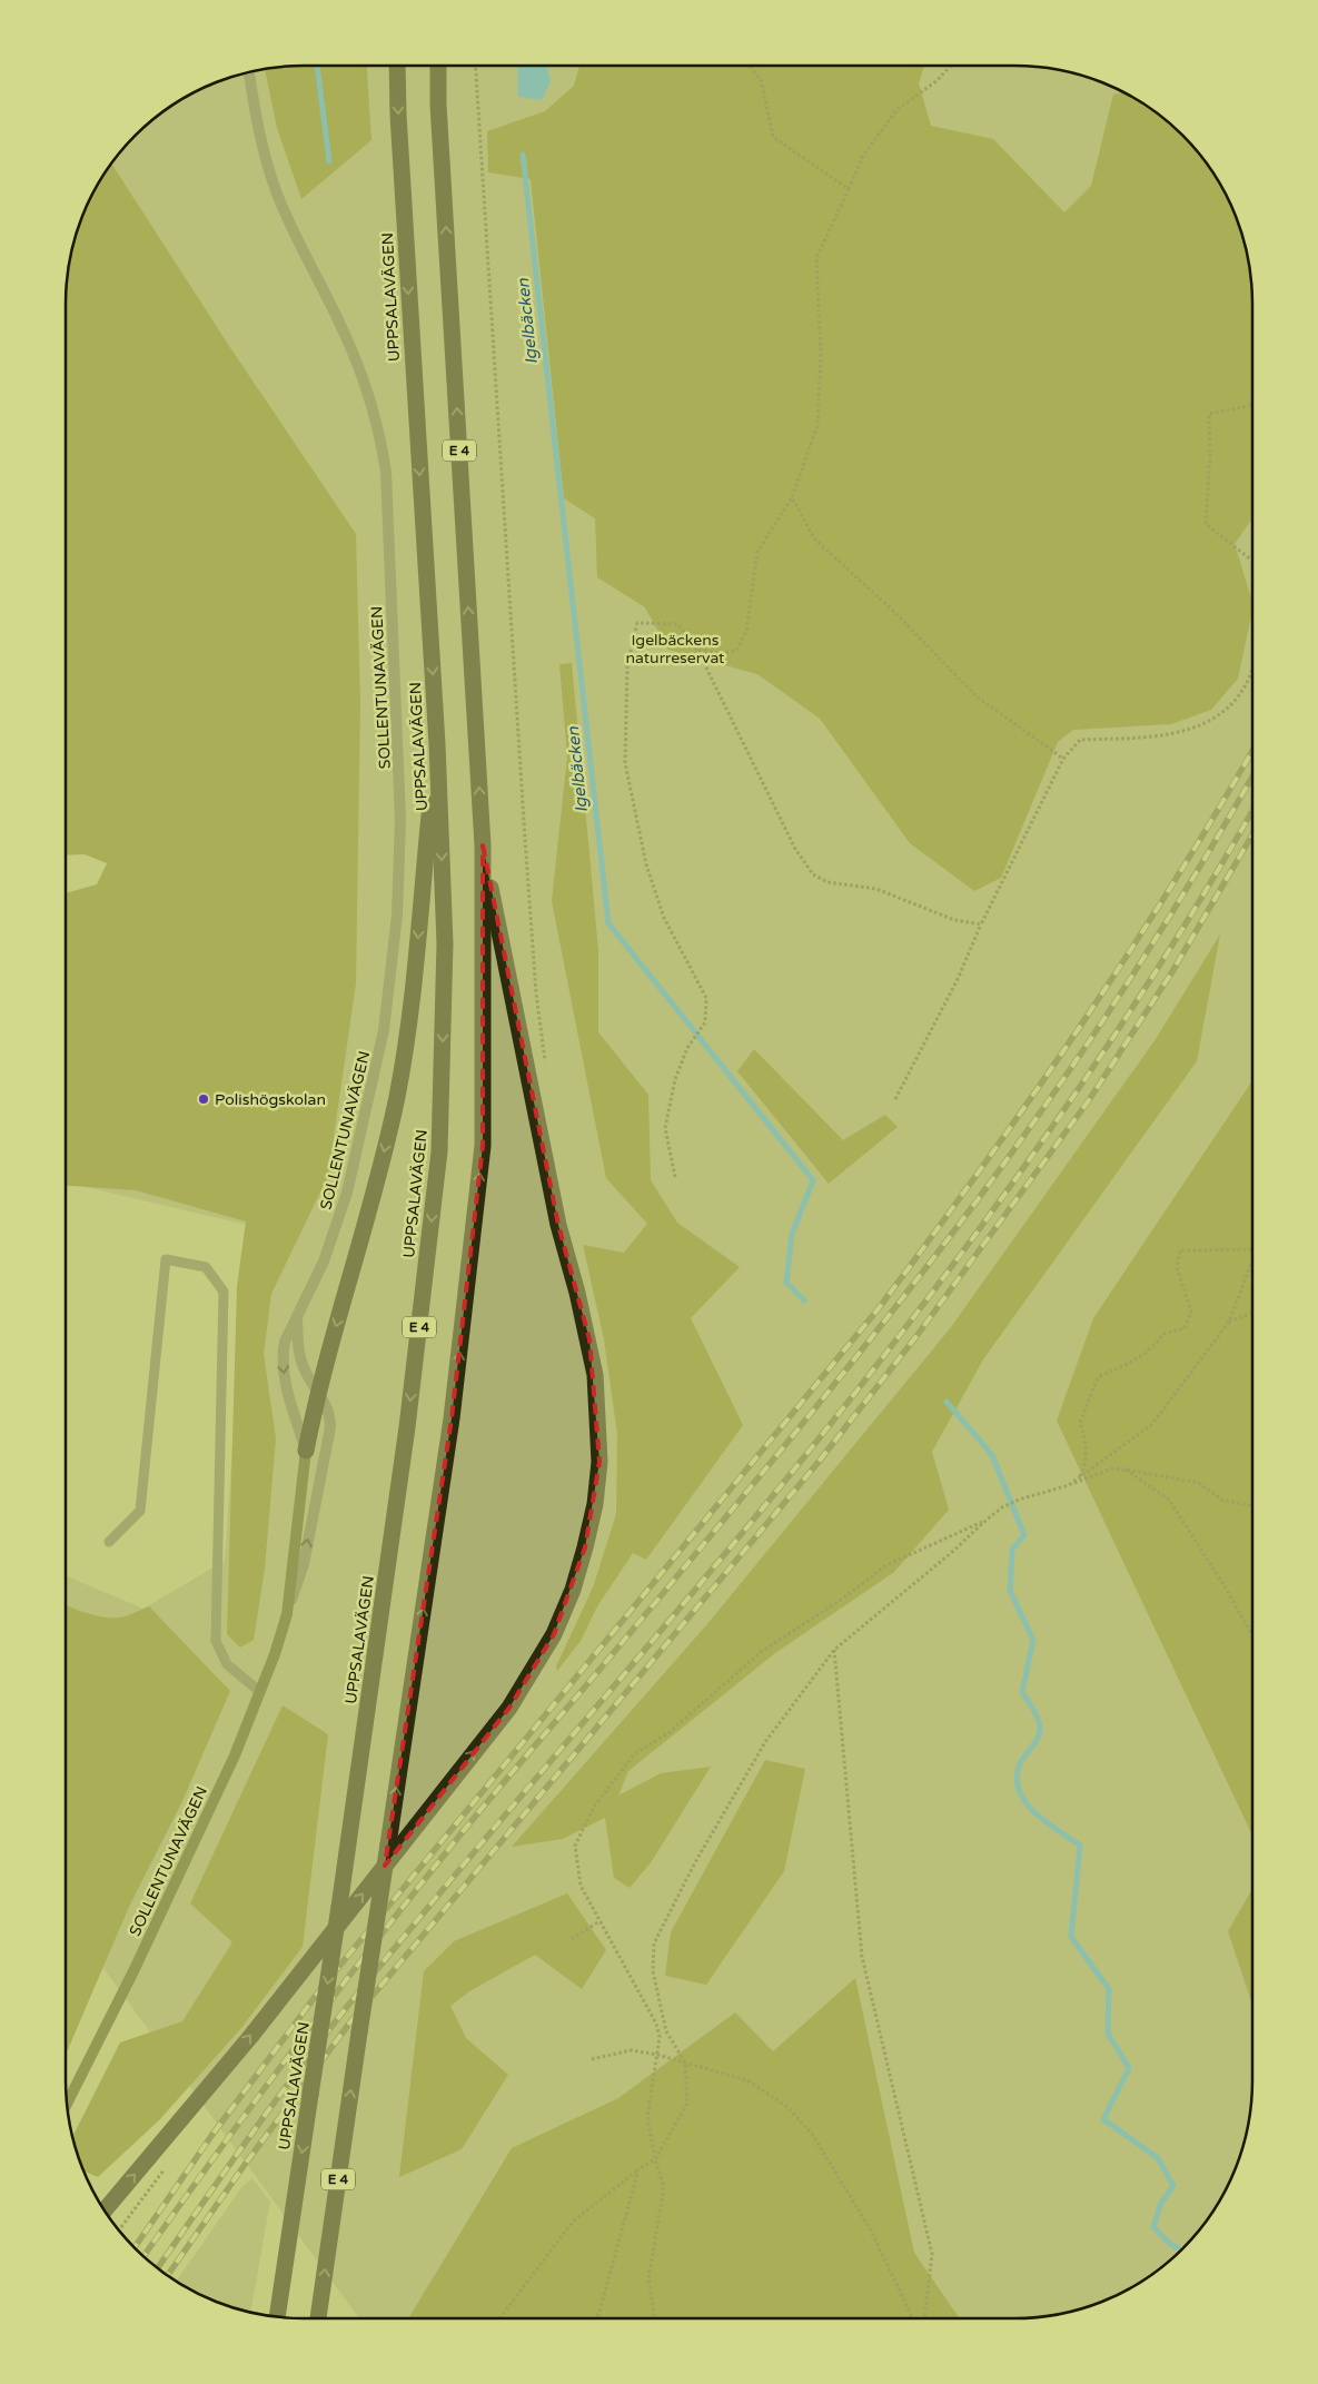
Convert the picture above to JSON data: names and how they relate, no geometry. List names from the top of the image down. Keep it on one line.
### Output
{"streets":{"highway":["UPPSALAVÄGEN","E 4"],"street":["SOLLENTUNAVÄGEN"]},"water":["Igelbäcken"],"parks":["Igelbäckens naturreservat"],"places":["Polishögskolan"]}
